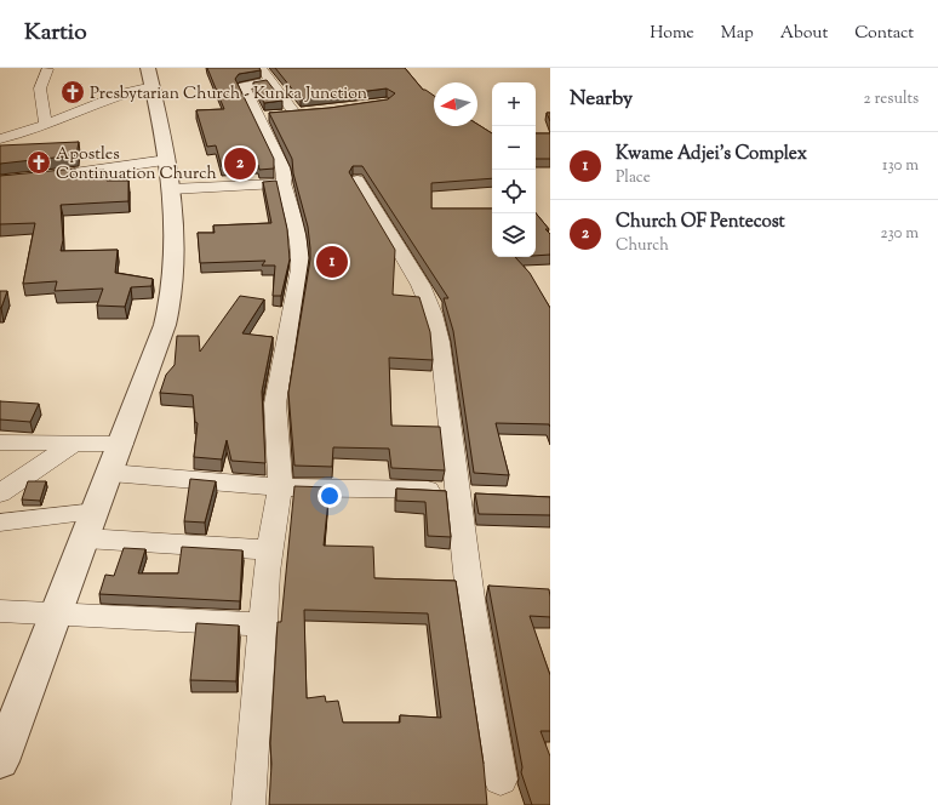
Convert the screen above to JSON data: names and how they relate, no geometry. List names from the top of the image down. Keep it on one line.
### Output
{"places":{"church":["Presbytarian Church - Kunka Junction","Apostles Continuation Church"]},"north":"left","page":{"header":"Kartio","nav":["Home","Map","About","Contact"],"heading":["Nearby","2 results"],"map_buttons":["+","−"],"list":[{"mark":"1","name":"Kwame Adjei's Complex","note":"Place","value":"130 m"},{"mark":"2","name":"Church OF Pentecost","note":"Church","value":"230 m"}],"pins":["2","1"]}}
